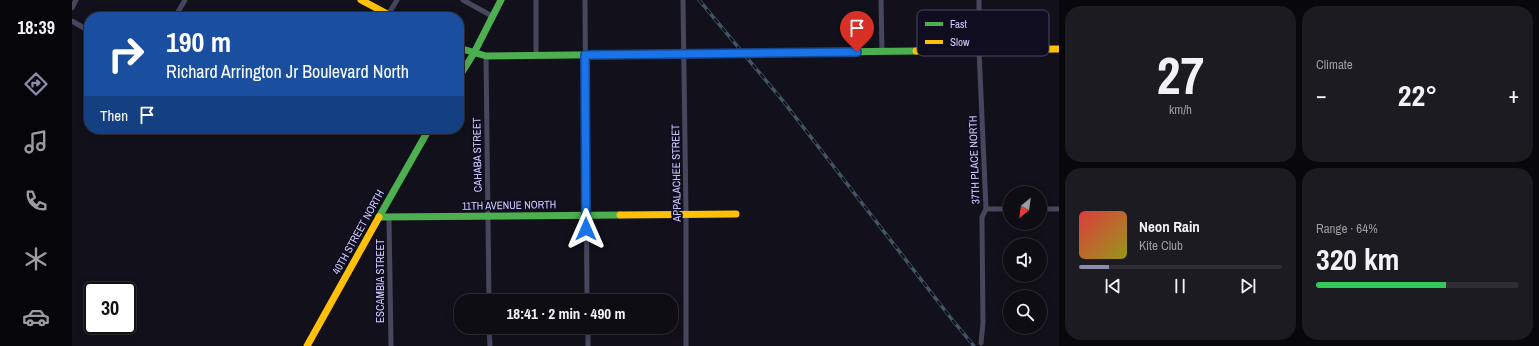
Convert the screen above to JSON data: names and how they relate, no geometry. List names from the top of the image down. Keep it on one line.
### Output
{"streets":{"street":["CAHABA STREET","37TH PLACE NORTH","APPALACHEE STREET","11TH AVENUE NORTH","40TH STREET NORTH","ESCAMBIA STREET"]},"crossings":[["CAHABA STREET","11TH AVENUE NORTH"],["APPALACHEE STREET","11TH AVENUE NORTH"],["11TH AVENUE NORTH","40TH STREET NORTH"],["11TH AVENUE NORTH","ESCAMBIA STREET"]],"legend":["Fast","Slow"],"north":"bottom left","page":{"tabs":"18:39","tile":[["27","km/h"],"Climate",["Range · 64%","320 km"]],"turn":["190 m","Richard Arrington Jr Boulevard North"],"heat":["−","22°","+"],"then":"Then","song":["Neon Rain","Kite Club"],"limit":"30","trip":"18:41 · 2 min · 490 m"}}
